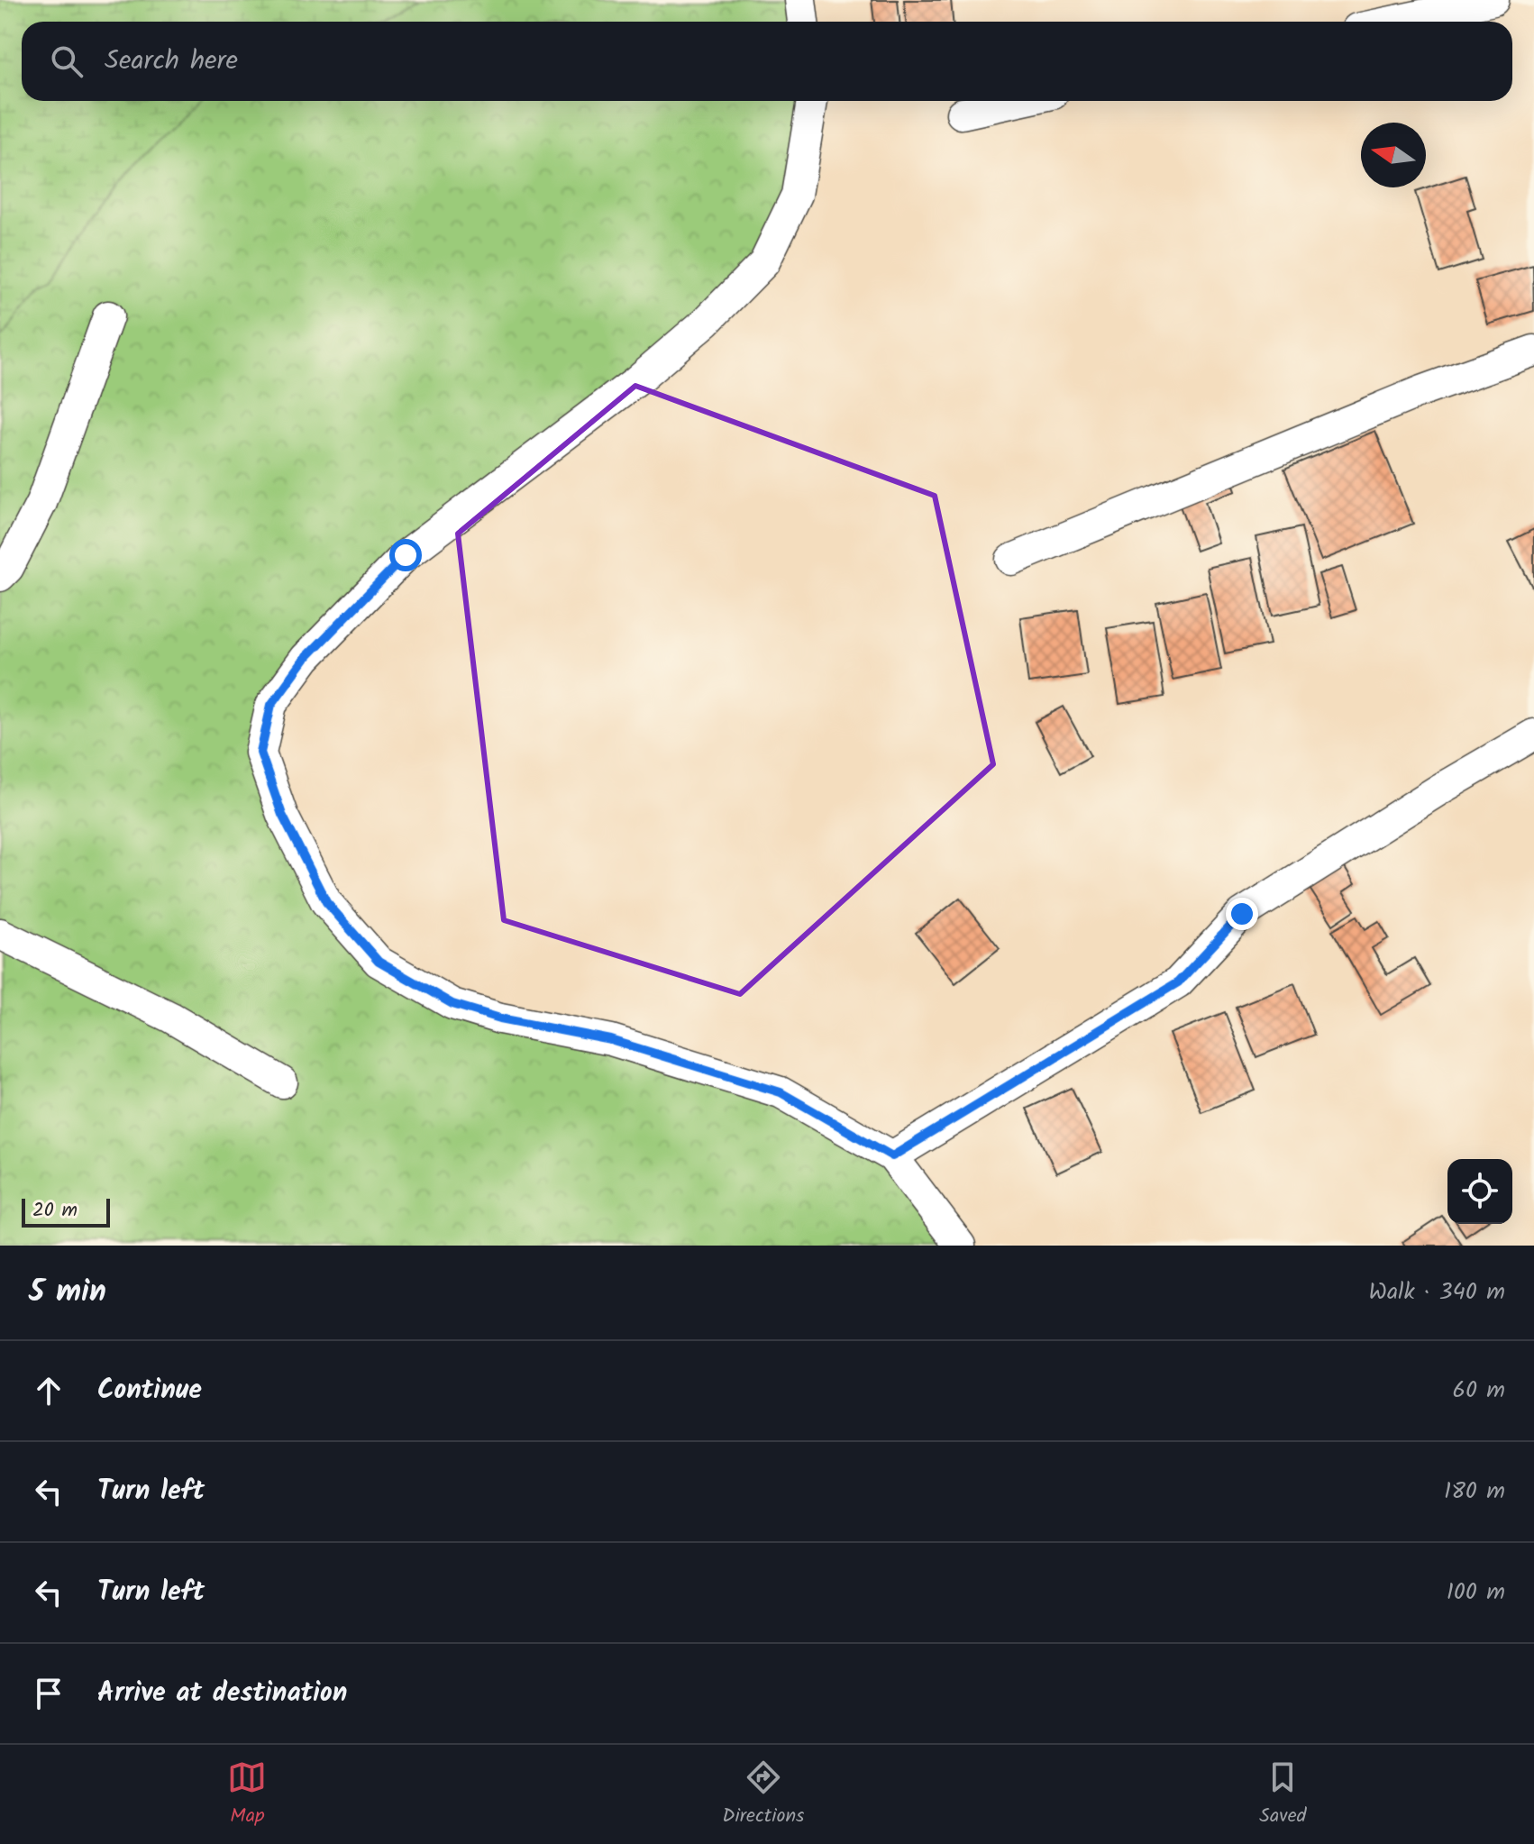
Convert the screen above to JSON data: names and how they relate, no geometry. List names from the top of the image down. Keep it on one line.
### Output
{"scale_bar":"20 m","north":"left","page":{"search":"Search here","scale":"20 m","heading":["5 min","Walk · 340 m"],"list":[["Continue","60 m"],["Turn left","180 m"],["Turn left","100 m"],"Arrive at destination"],"nav":["Map","Directions","Saved"]}}
